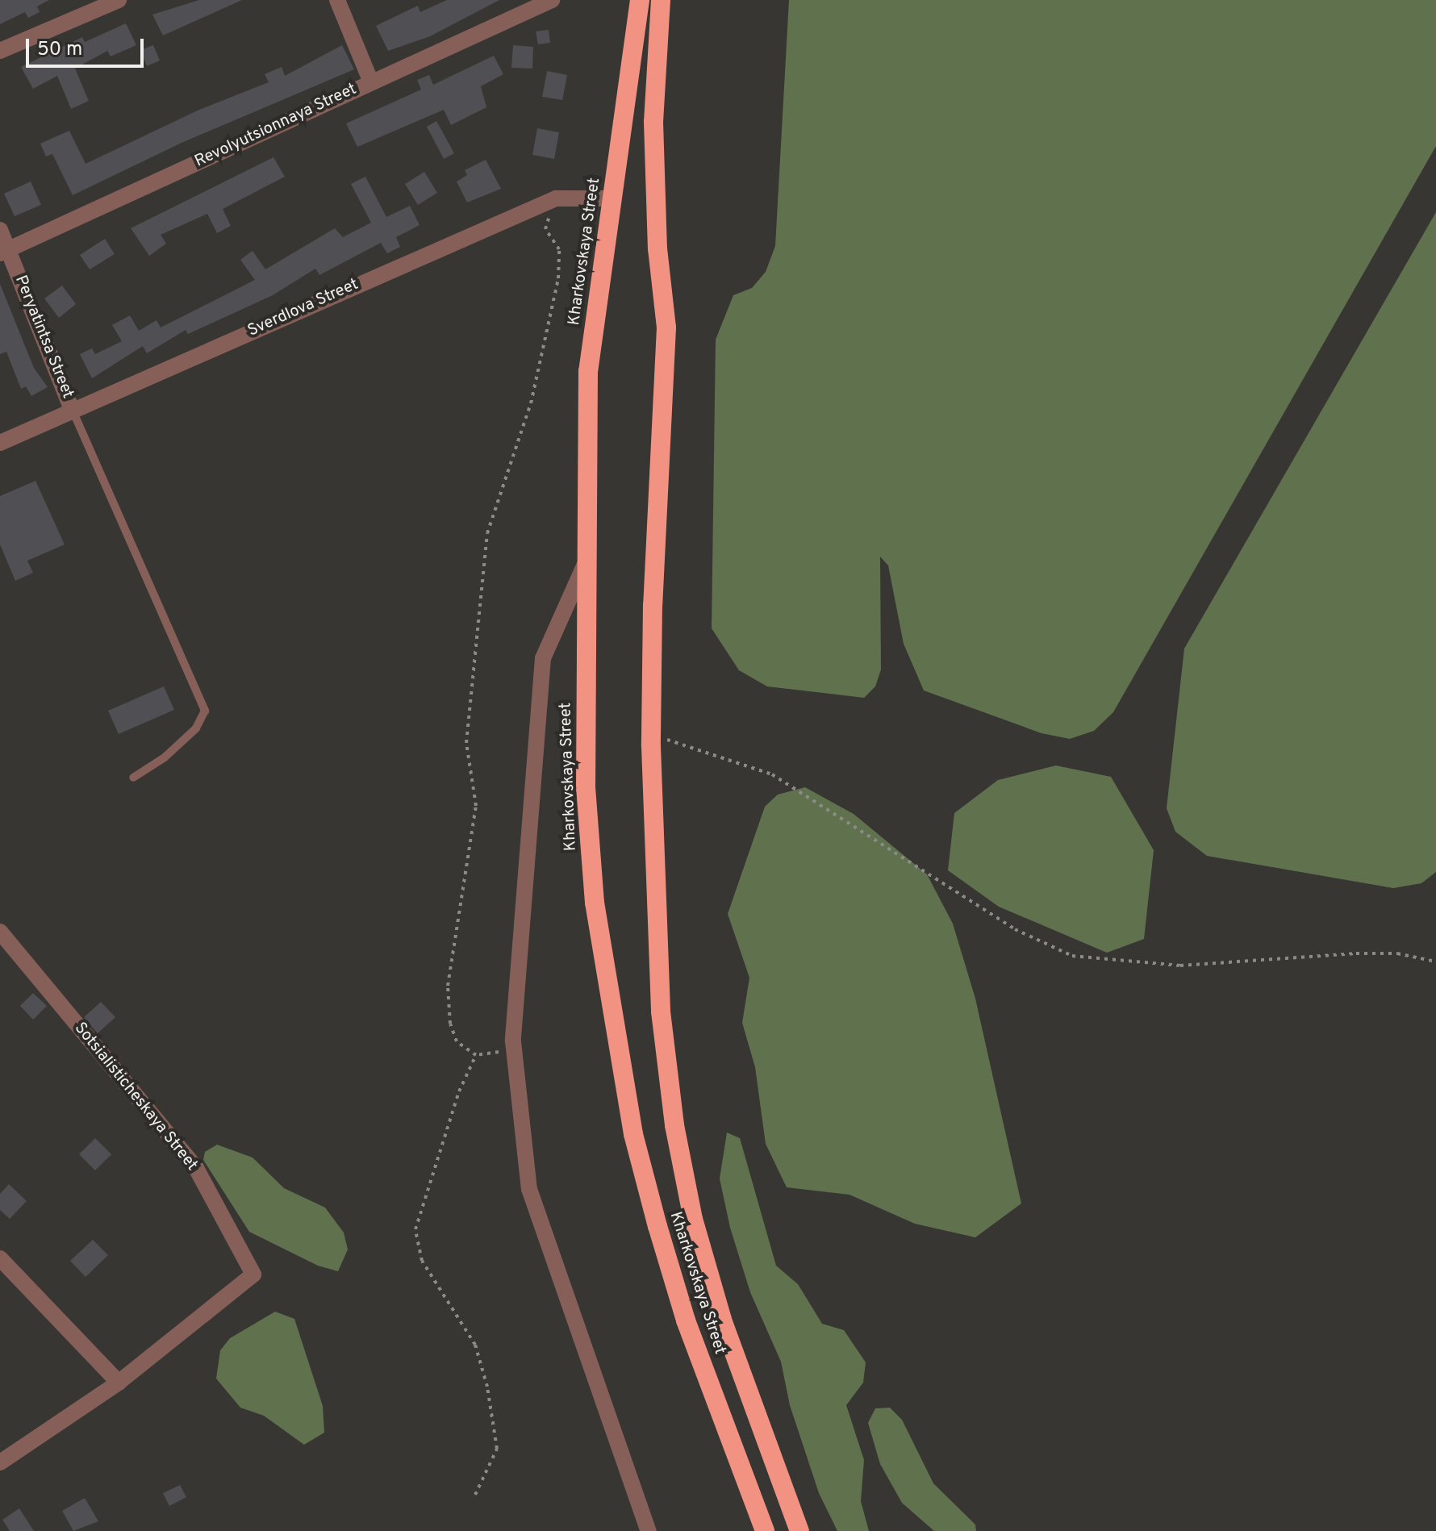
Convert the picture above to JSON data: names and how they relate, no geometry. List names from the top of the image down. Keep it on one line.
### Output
{"streets":{"highway":["Kharkovskaya Street"],"street":["Revolyutsionnaya Street","Sverdlova Street","Peryatintsa Street","Sotsialisticheskaya Street"]},"crossings":[["Revolyutsionnaya Street","Peryatintsa Street"],["Kharkovskaya Street","Sverdlova Street"],["Sverdlova Street","Peryatintsa Street"]],"scale_bar":"50 m"}
